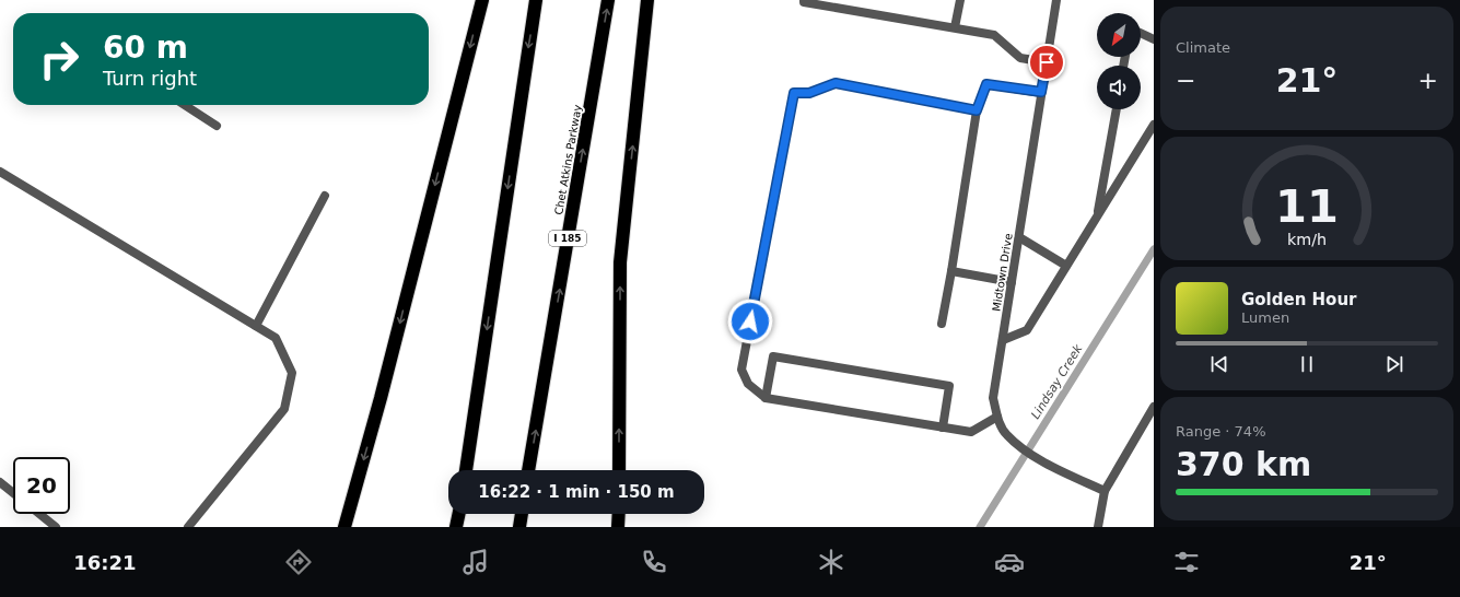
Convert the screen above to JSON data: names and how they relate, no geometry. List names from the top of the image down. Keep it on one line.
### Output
{"streets":{"highway":["Chet Atkins Parkway","I 185"],"street":["Midtown Drive"]},"water":["Lindsay Creek"],"north":"bottom left","page":{"tile":["Climate",["Range · 74%","370 km"]],"turn":["60 m","Turn right"],"heat":["−","21°","+"],"song":["Golden Hour","Lumen"],"limit":"20","trip":"16:22 · 1 min · 150 m","tabs":["16:21","21°"],"gauge":["11","km/h"]}}
